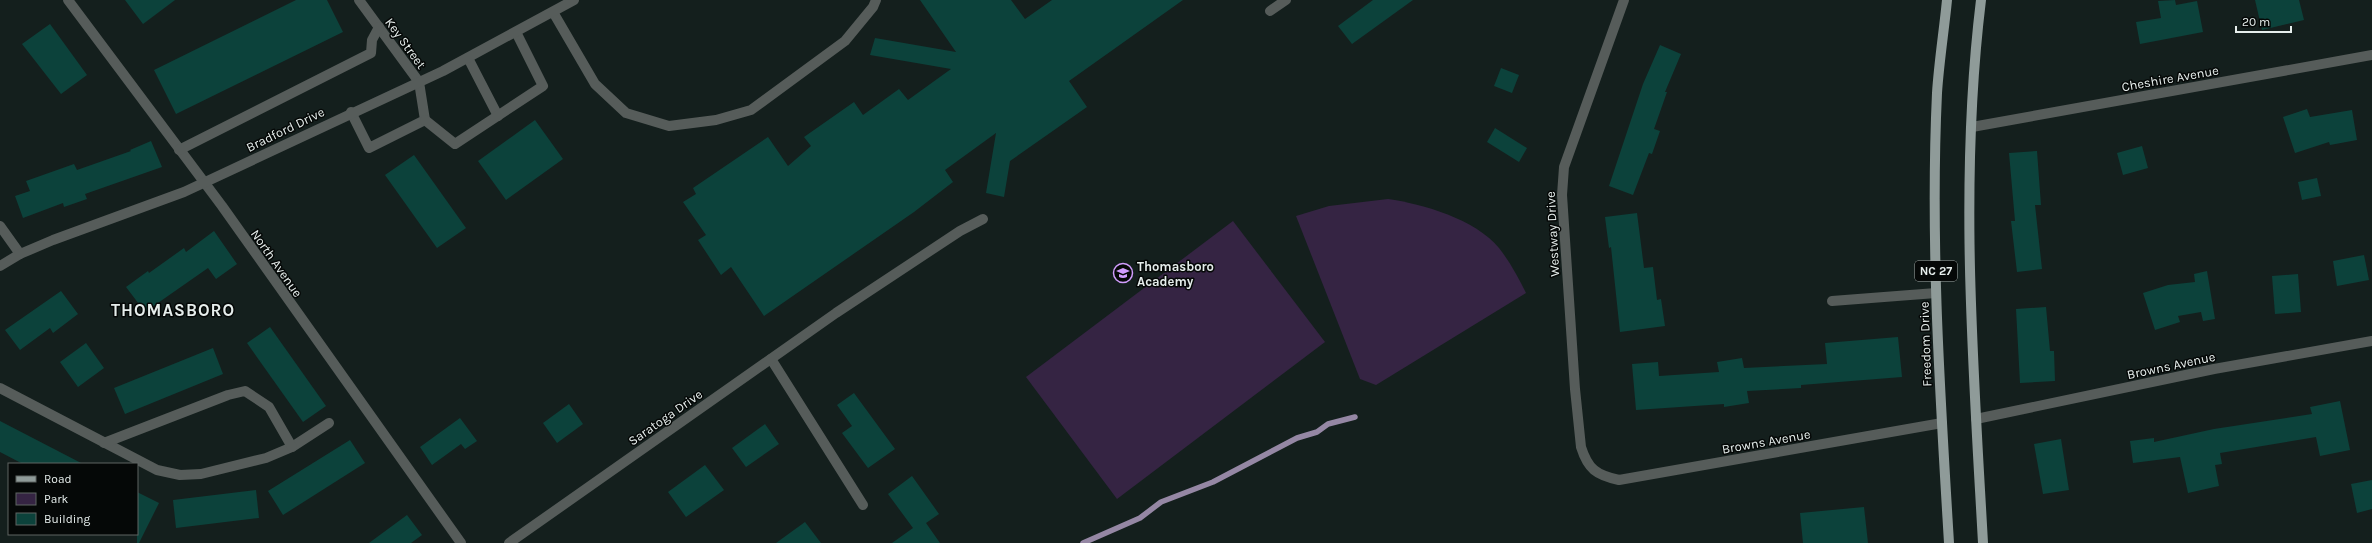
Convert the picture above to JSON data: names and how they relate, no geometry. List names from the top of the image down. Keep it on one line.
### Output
{"streets":{"main road":["NC 27","Freedom Drive"],"street":["Key Street","Cheshire Avenue","Bradford Drive","Westway Drive","North Avenue","Browns Avenue","Saratoga Drive"]},"crossings":[["Key Street","Bradford Drive"],["Cheshire Avenue","NC 27"],["Bradford Drive","North Avenue"],["Westway Drive","Browns Avenue"],["NC 27","Browns Avenue"],["Freedom Drive","Browns Avenue"]],"districts":["THOMASBORO"],"places":{"school or university":["Thomasboro Academy"]},"legend":["Road","Park","Building"],"scale_bar":"20 m"}
